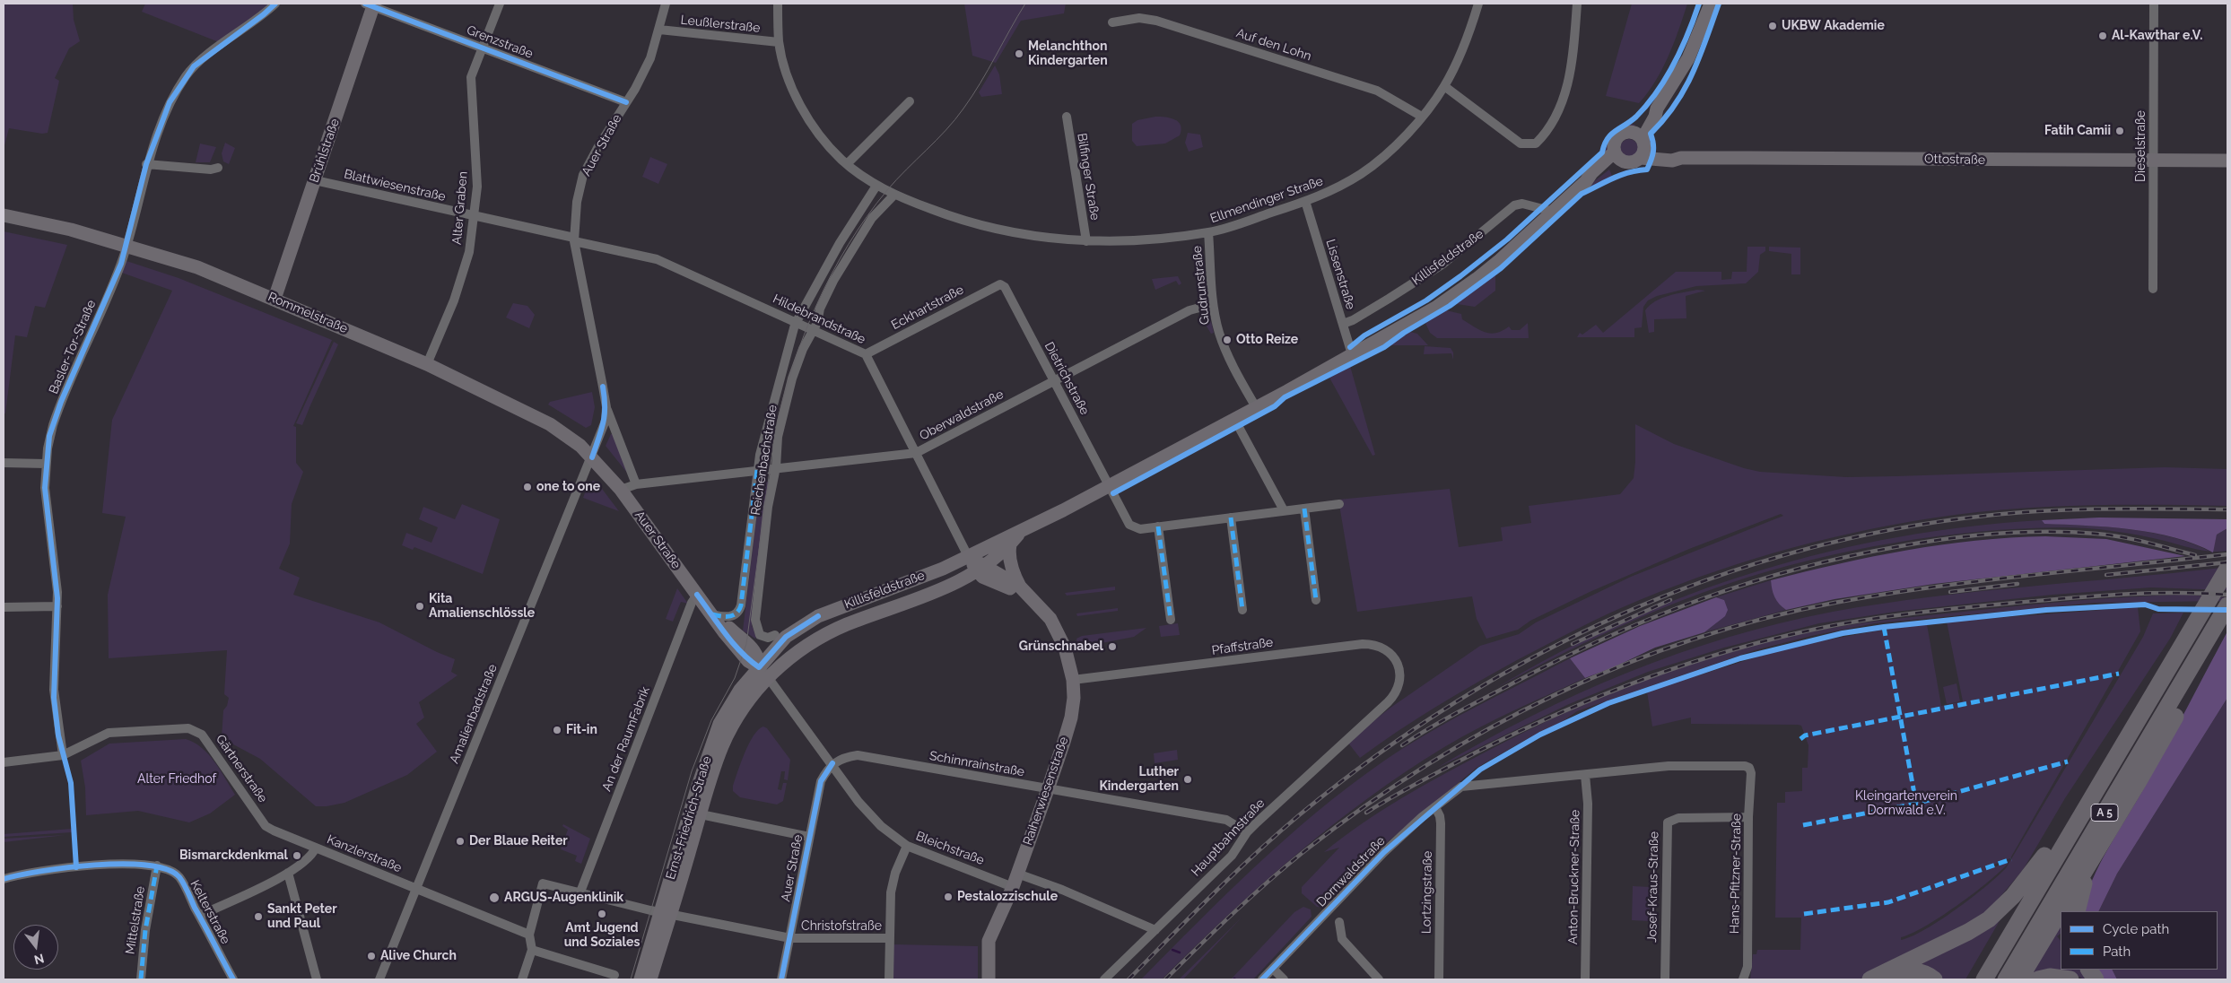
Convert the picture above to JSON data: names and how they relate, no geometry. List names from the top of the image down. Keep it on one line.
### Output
{"streets":{"highway":["A 5"],"main road":["Auer Straße","Brühlstraße","Ottostraße","Killisfeldstraße","Rommelstraße","Raiherwiesenstraße","Ernst-Friedrich-Straße"],"street":["Leußlerstraße","Grenzstraße","Auf den Lohn","Dieselstraße","Bilfinger Straße","Blattwiesenstraße","Ellmendinger Straße","Alter Graben","Lissenstraße","Gudrunstraße","Eckhartstraße","Hildebrandstraße","Basler-Tor-Straße","Dietrichstraße","Oberwaldstraße","Reichenbachstraße","Pfaffstraße","Amalienbadstraße","An der RaumFabrik","Schinnrainstraße","Gärtnerstraße","Hauptbahnstraße","Bleichstraße","Kanzlerstraße","Dornwaldstraße","Hans-Pfitzner-Straße","Anton-Bruckner-Straße","Josef-Kraus-Straße","Lortzingstraße","Kelterstraße","Mittelstraße","Christofstraße"]},"crossings":[["Leußlerstraße","Auer Straße"],["Leußlerstraße","Ellmendinger Straße"],["Grenzstraße","Auer Straße"],["Grenzstraße","Brühlstraße"],["Grenzstraße","Alter Graben"],["Auf den Lohn","Ellmendinger Straße"],["Auer Straße","Blattwiesenstraße"],["Auer Straße","Killisfeldstraße"],["Auer Straße","Rommelstraße"],["Auer Straße","Hildebrandstraße"],["Auer Straße","Oberwaldstraße"],["Auer Straße","Reichenbachstraße"],["Auer Straße","Amalienbadstraße"],["Auer Straße","An der RaumFabrik"],["Auer Straße","Schinnrainstraße"],["Auer Straße","Ernst-Friedrich-Straße"],["Auer Straße","Bleichstraße"],["Auer Straße","Christofstraße"],["Dieselstraße","Ottostraße"],["Brühlstraße","Blattwiesenstraße"],["Brühlstraße","Rommelstraße"],["Bilfinger Straße","Ellmendinger Straße"],["Blattwiesenstraße","Alter Graben"],["Blattwiesenstraße","Hildebrandstraße"],["Ellmendinger Straße","Lissenstraße"],["Ellmendinger Straße","Gudrunstraße"],["Ellmendinger Straße","Reichenbachstraße"],["Alter Graben","Rommelstraße"],["Killisfeldstraße","Lissenstraße"],["Killisfeldstraße","Gudrunstraße"],["Killisfeldstraße","Hildebrandstraße"],["Killisfeldstraße","Dietrichstraße"],["Killisfeldstraße","Raiherwiesenstraße"],["Killisfeldstraße","Ernst-Friedrich-Straße"],["Gudrunstraße","Oberwaldstraße"],["Eckhartstraße","Hildebrandstraße"],["Eckhartstraße","Dietrichstraße"],["Rommelstraße","Basler-Tor-Straße"],["Rommelstraße","Amalienbadstraße"],["Hildebrandstraße","Oberwaldstraße"],["Hildebrandstraße","Reichenbachstraße"],["Hildebrandstraße","Raiherwiesenstraße"],["Basler-Tor-Straße","Gärtnerstraße"],["Dietrichstraße","Oberwaldstraße"],["Oberwaldstraße","Reichenbachstraße"],["Pfaffstraße","Raiherwiesenstraße"],["Pfaffstraße","Hauptbahnstraße"],["Amalienbadstraße","Kanzlerstraße"],["An der RaumFabrik","Christofstraße"],["Schinnrainstraße","Raiherwiesenstraße"],["Schinnrainstraße","Hauptbahnstraße"],["Schinnrainstraße","Bleichstraße"],["Gärtnerstraße","Kanzlerstraße"],["Raiherwiesenstraße","Bleichstraße"],["Ernst-Friedrich-Straße","Christofstraße"],["Kanzlerstraße","Kelterstraße"],["Kanzlerstraße","Christofstraße"],["Dornwaldstraße","Hans-Pfitzner-Straße"],["Dornwaldstraße","Anton-Bruckner-Straße"],["Dornwaldstraße","Lortzingstraße"],["Hans-Pfitzner-Straße","Josef-Kraus-Straße"],["Kelterstraße","Mittelstraße"]],"parks":["Alter Friedhof","Kleingartenverein Dornwald e.V."],"places":["UKBW Akademie","Al-Kawthar e.V.","Melanchthon Kindergarten","Fatih Camii","Otto Reize","one to one","Kita Amalienschlössle","Grünschnabel","Fit-in","Luther Kindergarten","Der Blaue Reiter","Bismarckdenkmal","Pestalozzischule","ARGUS-Augenklinik","Amt Jugend und Soziales","Sankt Peter und Paul","Alive Church"],"legend":["Cycle path","Path"],"north":"bottom"}
